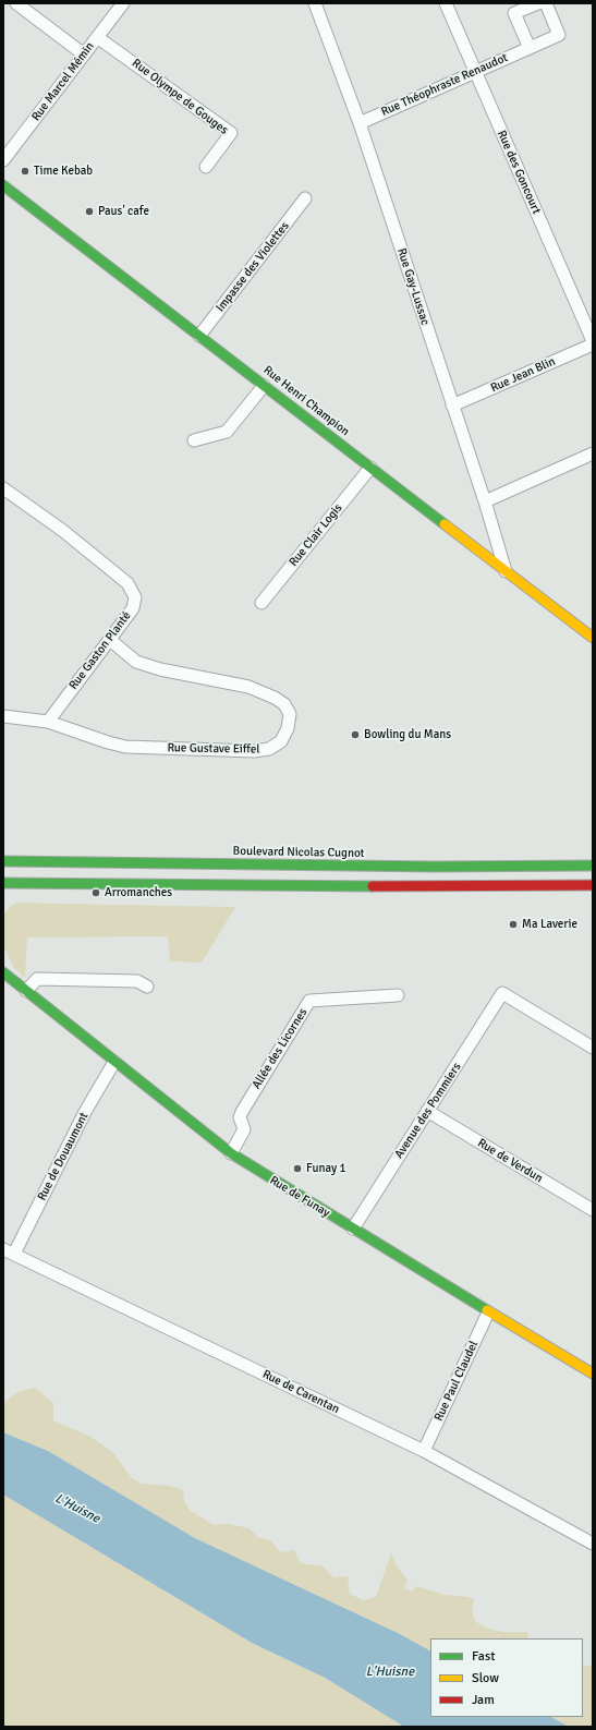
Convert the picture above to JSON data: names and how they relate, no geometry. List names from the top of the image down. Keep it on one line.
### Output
{"streets":{"street":["Rue Marcel Mémin","Rue Théophraste Renaudot","Rue Olympe de Gouges","Rue des Goncourt","Impasse des Violettes","Rue Gay-Lussac","Rue Jean Blin","Rue Henri Champion","Rue Clair Logis","Rue Gaston Planté","Rue Gustave Eiffel","Boulevard Nicolas Cugnot","Allée des Licornes","Avenue des Pommiers","Rue de Douaumont","Rue de Verdun","Rue de Funay","Rue Paul Claudel","Rue de Carentan"]},"crossings":[["Rue Marcel Mémin","Rue Olympe de Gouges"],["Rue Théophraste Renaudot","Rue des Goncourt"],["Rue Théophraste Renaudot","Rue Gay-Lussac"],["Impasse des Violettes","Rue Henri Champion"],["Rue Gay-Lussac","Rue Jean Blin"],["Rue Gay-Lussac","Rue Henri Champion"],["Rue Henri Champion","Rue Clair Logis"],["Rue Gaston Planté","Rue Gustave Eiffel"],["Allée des Licornes","Rue de Funay"],["Avenue des Pommiers","Rue de Verdun"],["Avenue des Pommiers","Rue de Funay"],["Rue de Douaumont","Rue de Funay"],["Rue de Douaumont","Rue de Carentan"],["Rue de Funay","Rue Paul Claudel"],["Rue Paul Claudel","Rue de Carentan"]],"water":["L'Huisne"],"places":["Time Kebab","Paus' cafe","Bowling du Mans","Arromanches","Ma Laverie","Funay 1"],"legend":["Fast","Slow","Jam"]}
